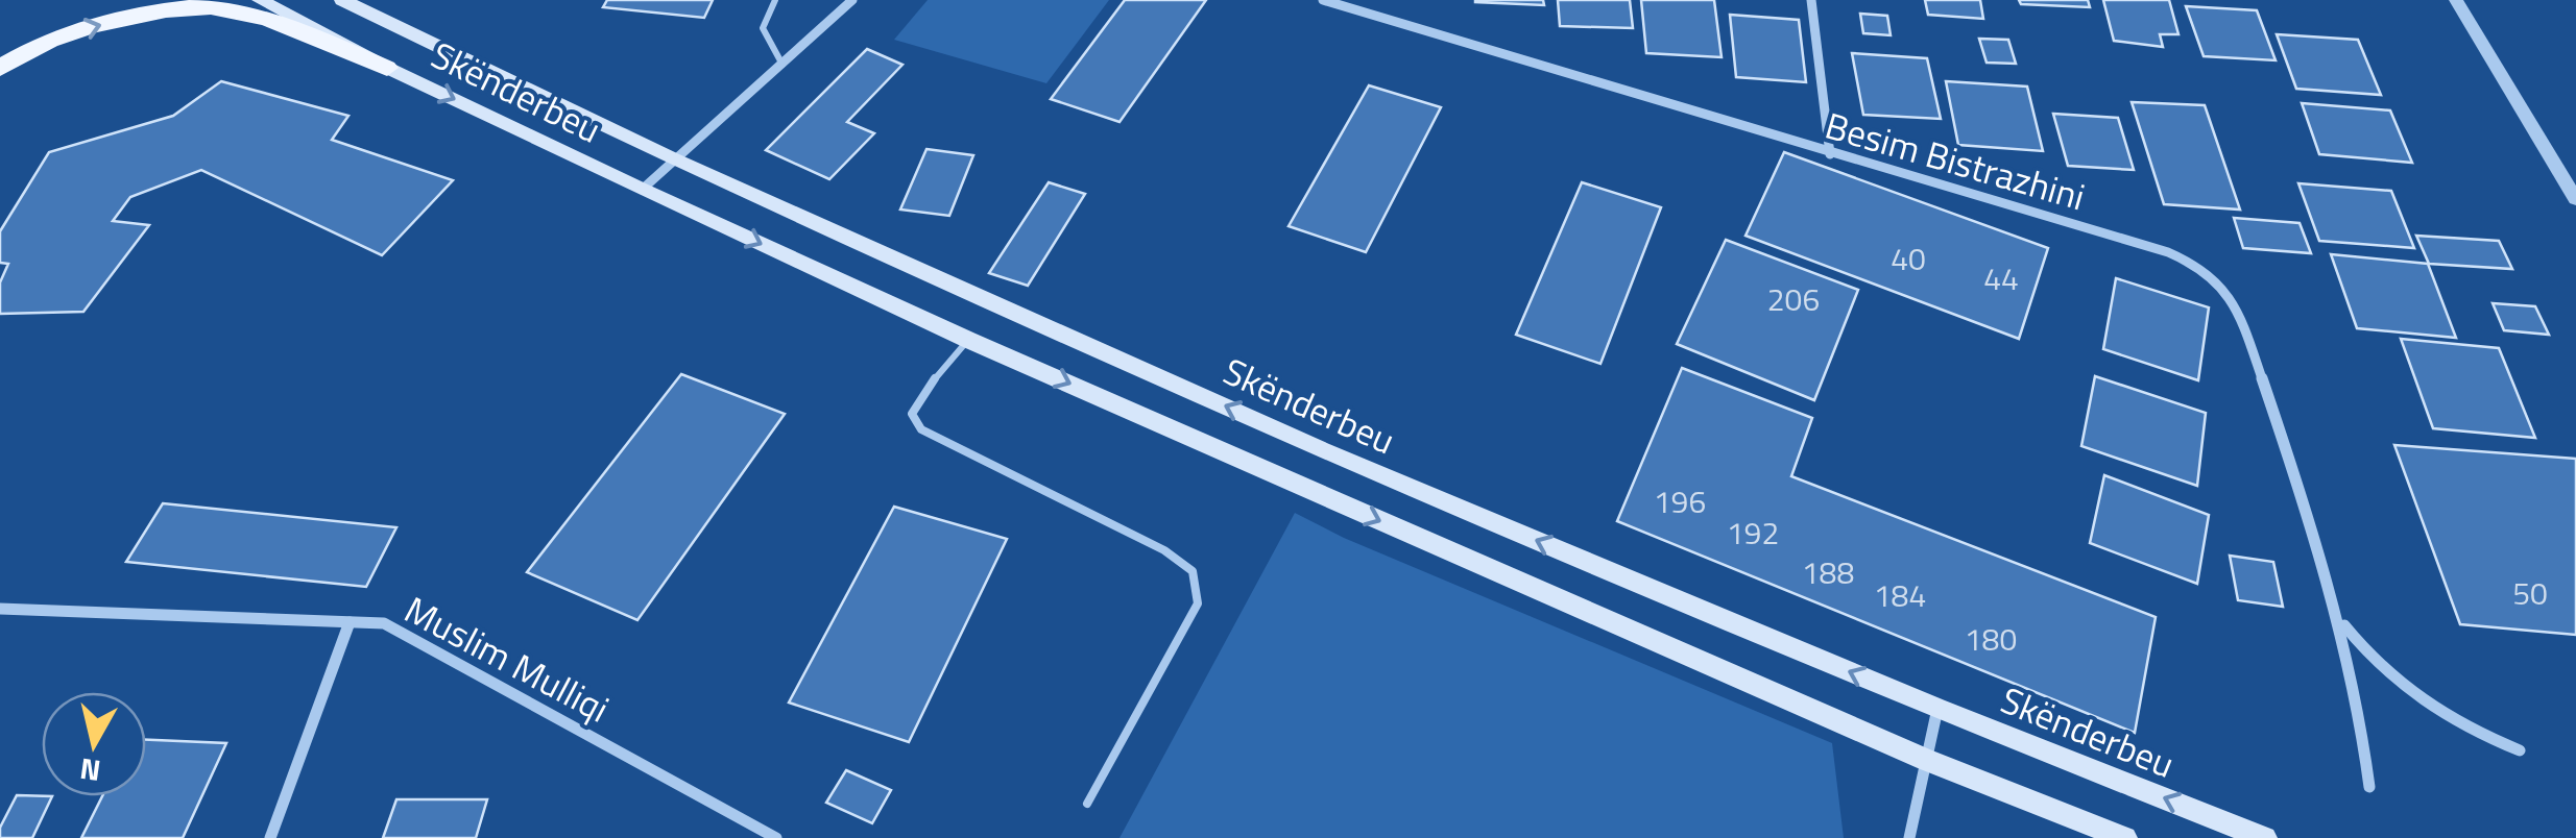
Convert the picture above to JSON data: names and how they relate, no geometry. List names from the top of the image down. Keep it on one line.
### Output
{"streets":{"main road":["Skënderbeu"],"street":["Besim Bistrazhini","Muslim Mulliqi"]},"house_numbers":["40","44","206","196","192","188","50","184","180"],"north":"bottom"}
